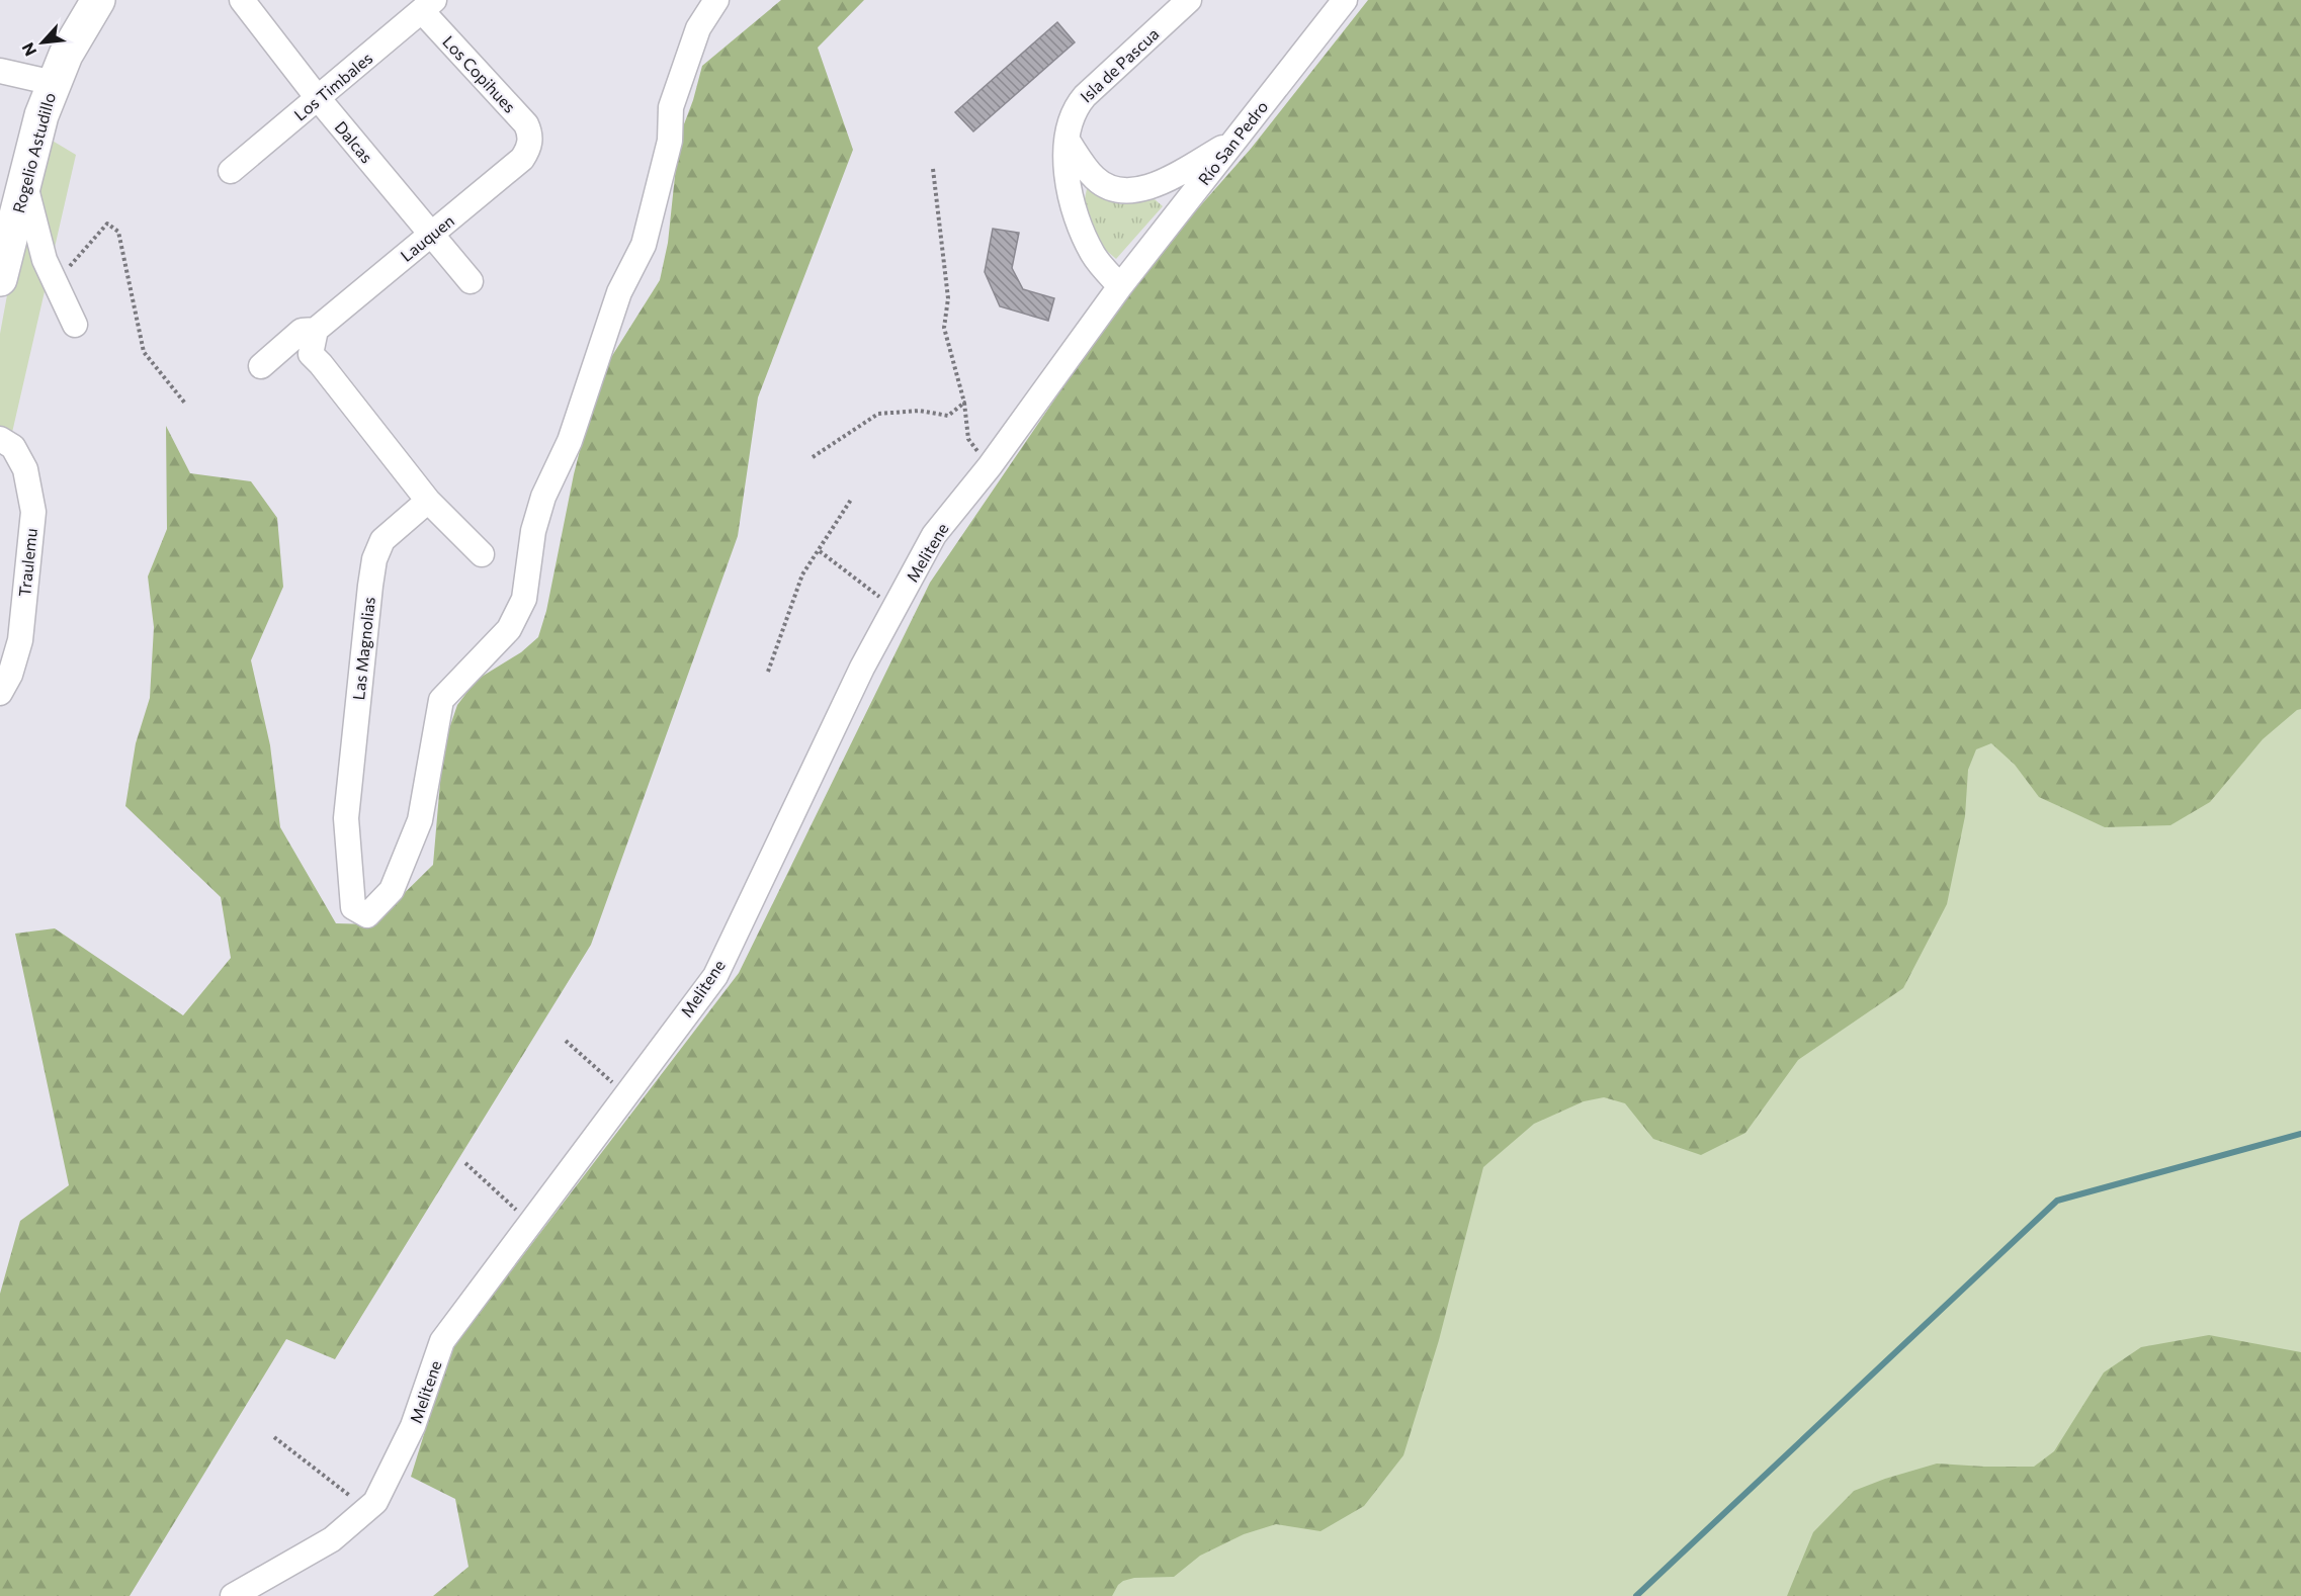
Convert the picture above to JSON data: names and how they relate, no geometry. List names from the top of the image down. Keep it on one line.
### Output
{"streets":{"street":["Isla de Pascua","Los Copihues","Los Timbales","Dalcas","Río San Pedro","Rogelio Astudillo","Lauquen","Melitene","Traulemu","Las Magnolias"]},"crossings":[["Isla de Pascua","Río San Pedro"],["Isla de Pascua","Melitene"],["Los Copihues","Los Timbales"],["Los Copihues","Lauquen"],["Los Timbales","Dalcas"],["Dalcas","Lauquen"],["Río San Pedro","Melitene"]],"north":"bottom left"}
